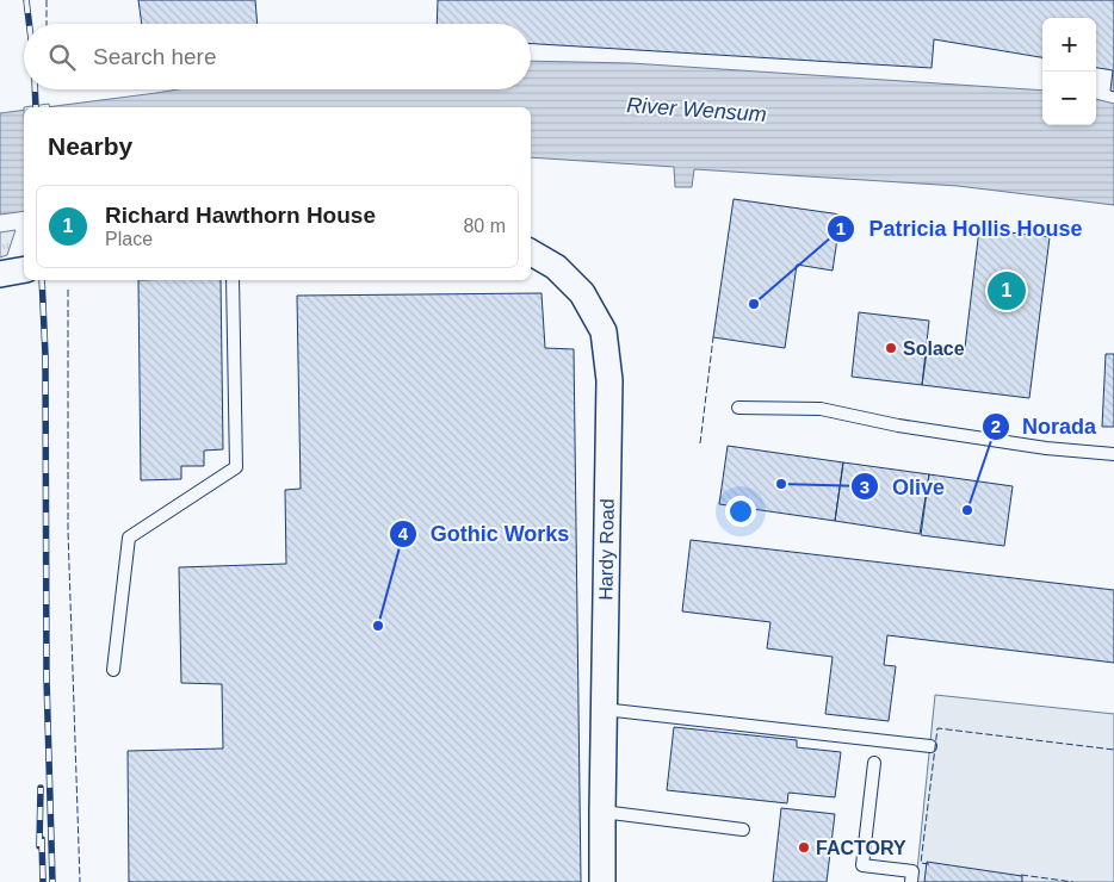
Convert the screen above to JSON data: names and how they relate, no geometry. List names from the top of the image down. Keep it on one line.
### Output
{"streets":{"street":["Hardy Road"]},"water":["River Wensum"],"places":["Patricia Hollis House","Solace","Olive","Norada","Gothic Works","FACTORY"],"page":{"map_buttons":["+","−"],"search":"Search here","heading":"Nearby","list":[{"mark":"1","name":"Richard Hawthorn House","note":"Place","value":"80 m"}],"pins":"1"}}
